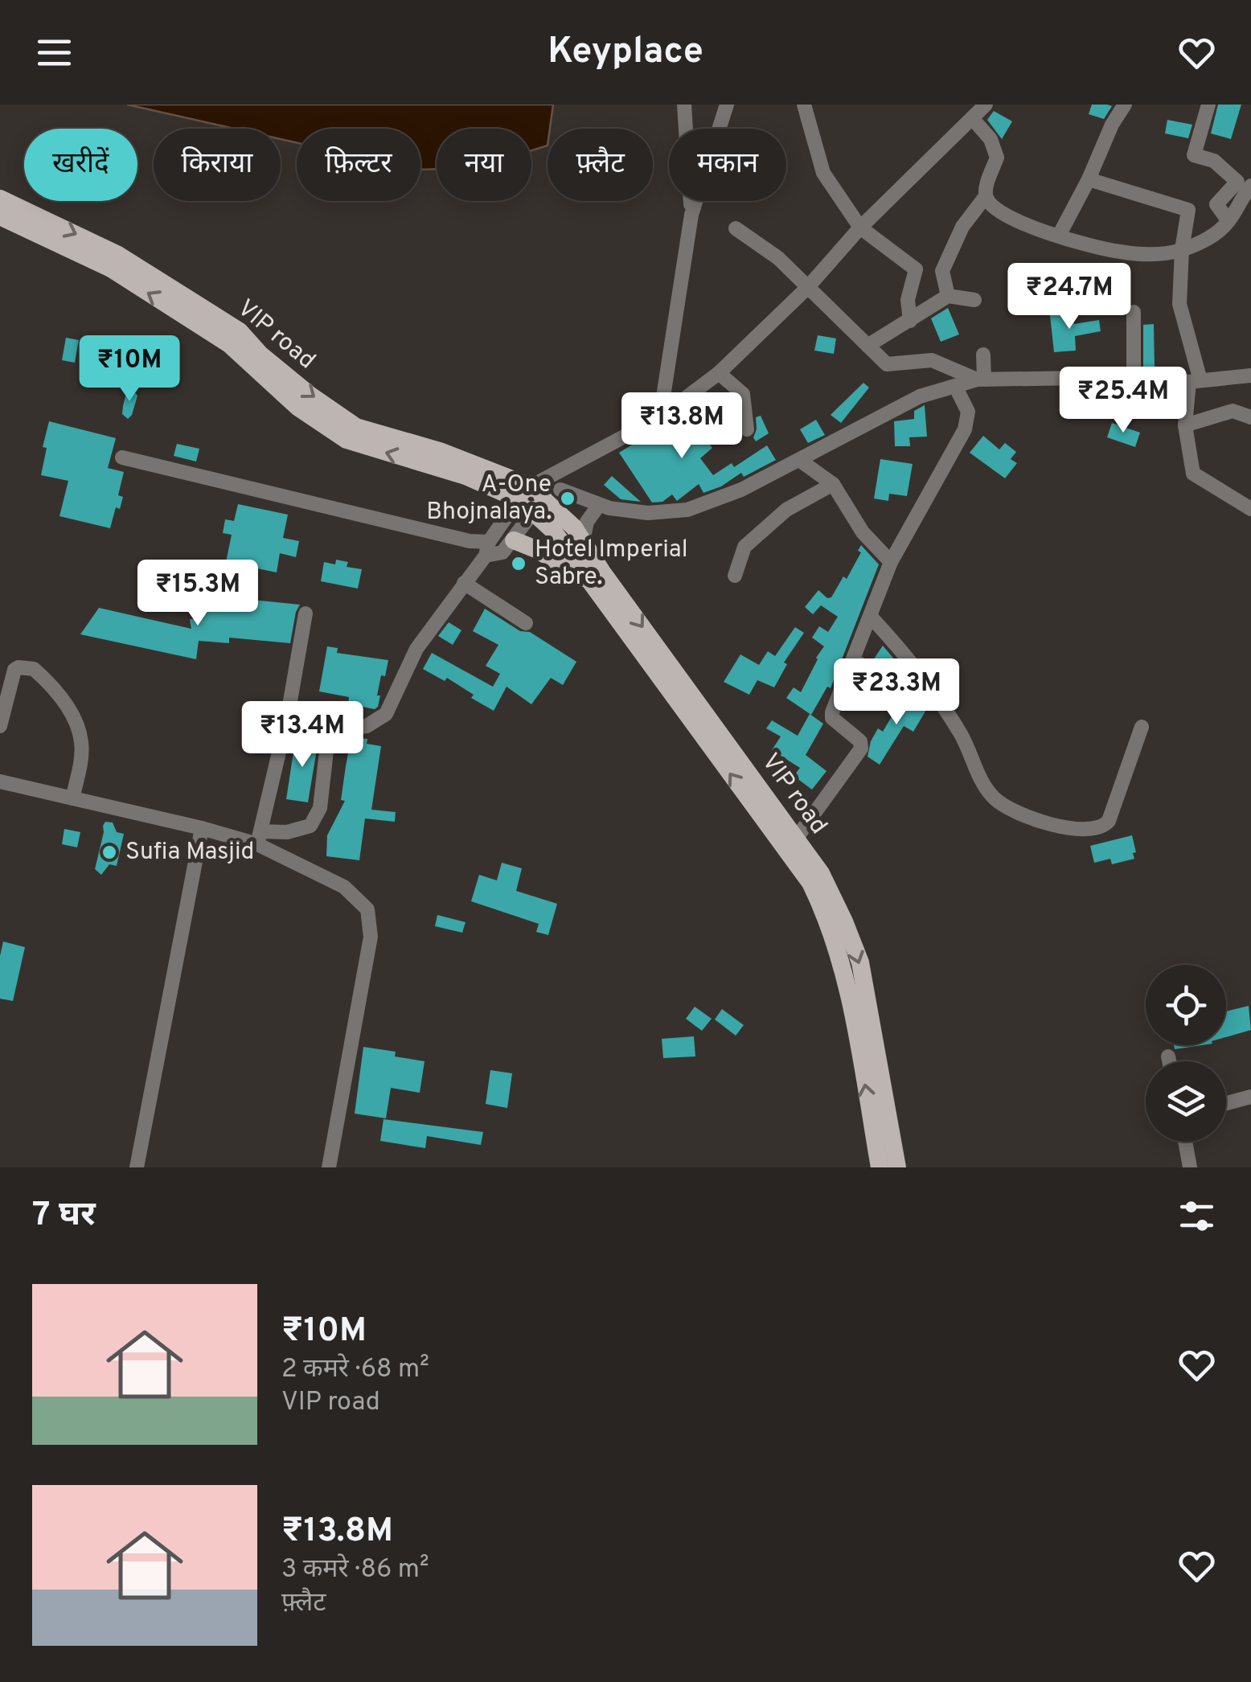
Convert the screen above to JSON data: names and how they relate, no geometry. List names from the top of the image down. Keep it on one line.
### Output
{"streets":{"main road":["VIP road"]},"places":["A-One Bhojnalaya.","Hotel Imperial Sabre.","Sufia Masjid"],"page":{"header":"Keyplace","chip":["खरीदें","किराया","फ़िल्टर","नया","फ़्लैट","मकान"],"price":["₹24.7M","₹10M","₹25.4M","₹13.8M","₹15.3M","₹23.3M","₹13.4M"],"heading":"7 घर","list":[{"name":"₹10M","note":"2 कमरे · 68 m² · VIP road"},{"name":"₹13.8M","note":"3 कमरे · 86 m² · फ़्लैट"}]}}
